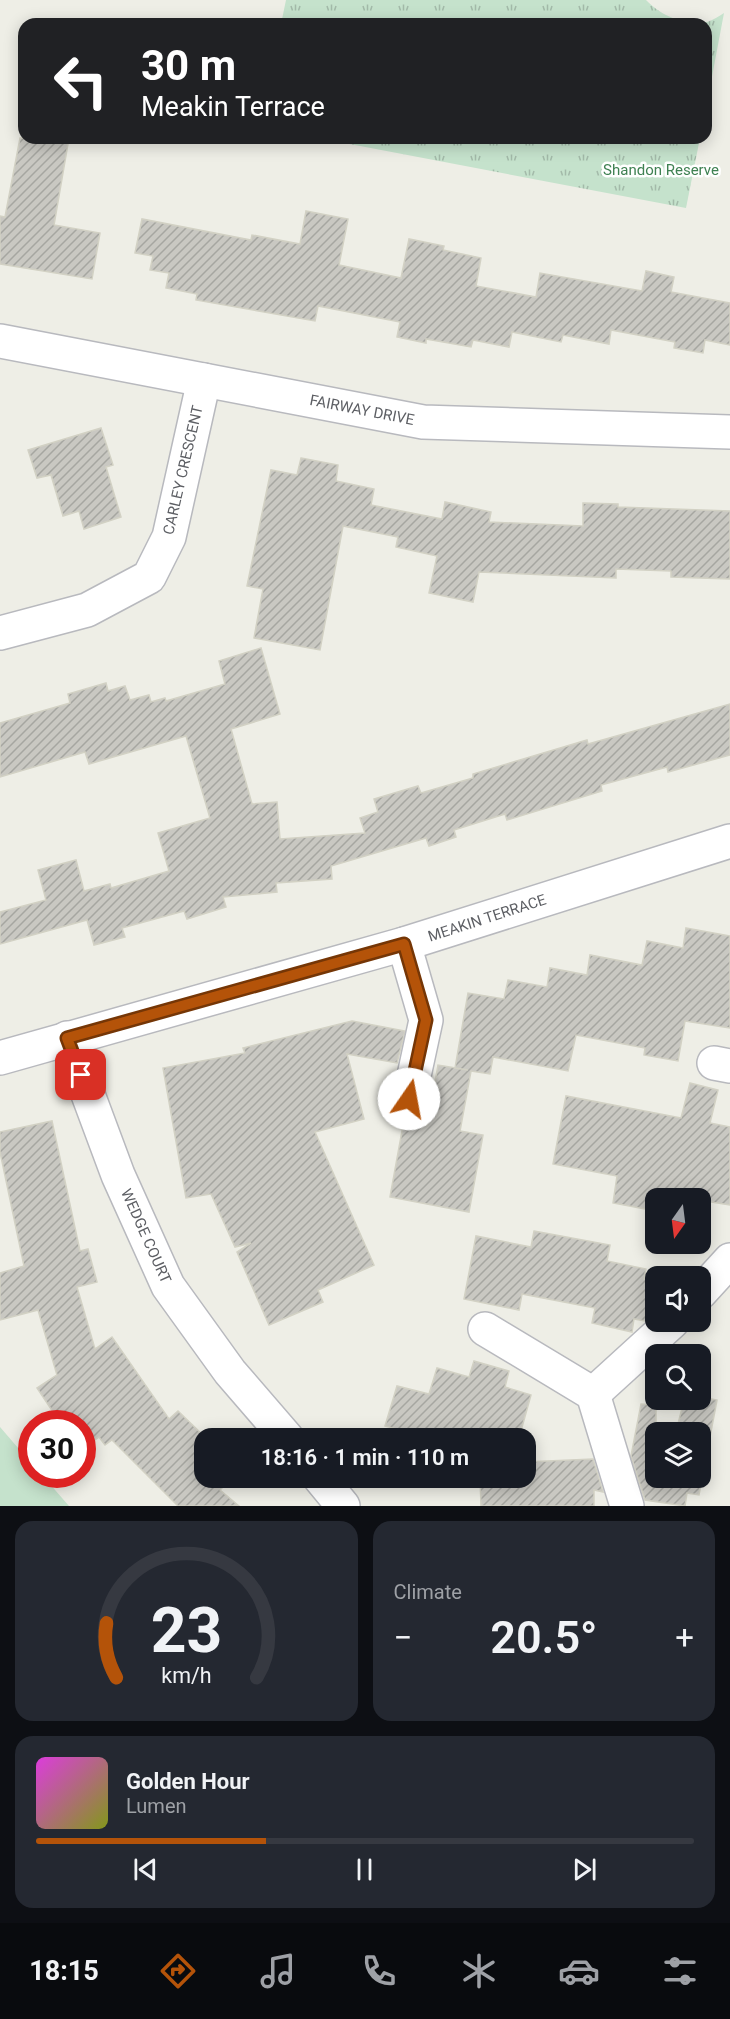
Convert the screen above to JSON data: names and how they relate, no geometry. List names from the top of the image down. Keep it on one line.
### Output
{"streets":{"street":["FAIRWAY DRIVE","CARLEY CRESCENT","MEAKIN TERRACE","WEDGE COURT"]},"crossings":[["FAIRWAY DRIVE","CARLEY CRESCENT"],["MEAKIN TERRACE","WEDGE COURT"]],"parks":["Shandon Reserve"],"north":"bottom","page":{"turn":["30 m","Meakin Terrace"],"limit":"30","trip":"18:16 · 1 min · 110 m","tile":"Climate","heat":["−","20.5°","+"],"song":["Golden Hour","Lumen"],"tabs":"18:15","gauge":["23","km/h"]}}
